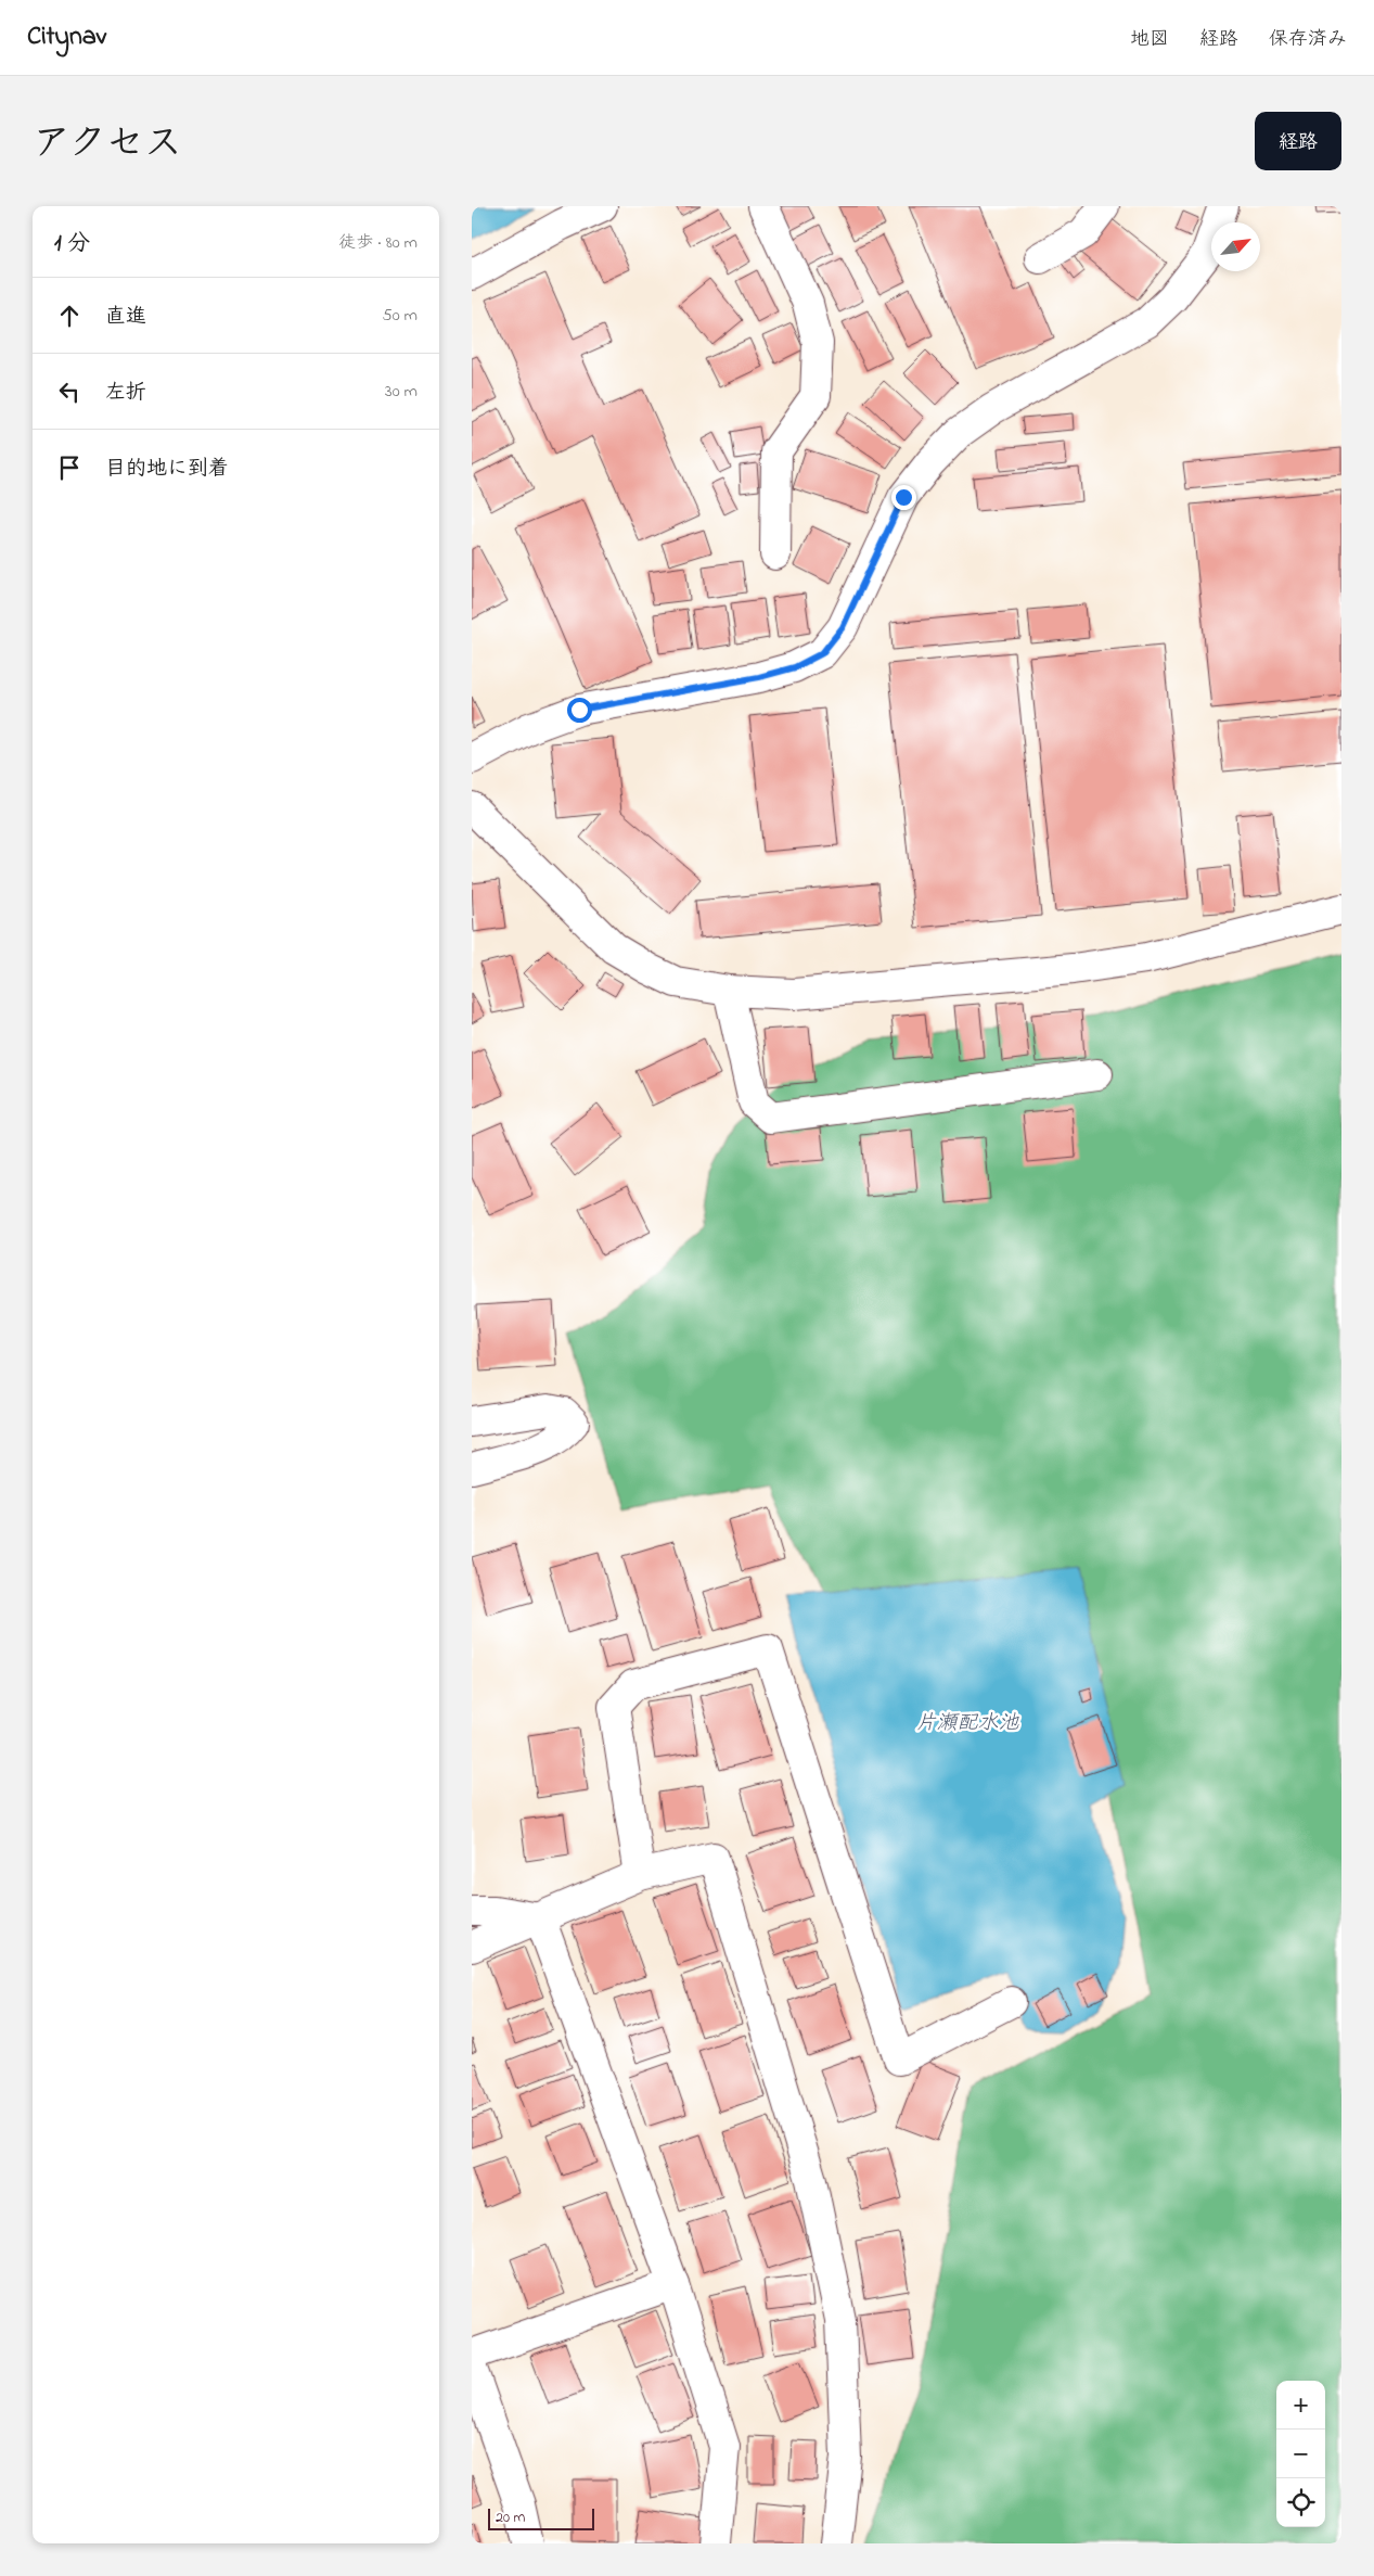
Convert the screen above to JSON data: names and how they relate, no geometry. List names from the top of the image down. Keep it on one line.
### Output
{"water":["片瀬配水池"],"scale_bar":"20 m","north":"top right","page":{"header":"Citynav","nav":["地図","経路","保存済み"],"title":"アクセス","buttons":"経路","heading":["1 分","徒歩 · 80 m"],"list":[["直進","50 m"],["左折","30 m"],"目的地に到着"],"map_buttons":["+","−"],"scale":"20 m"}}
